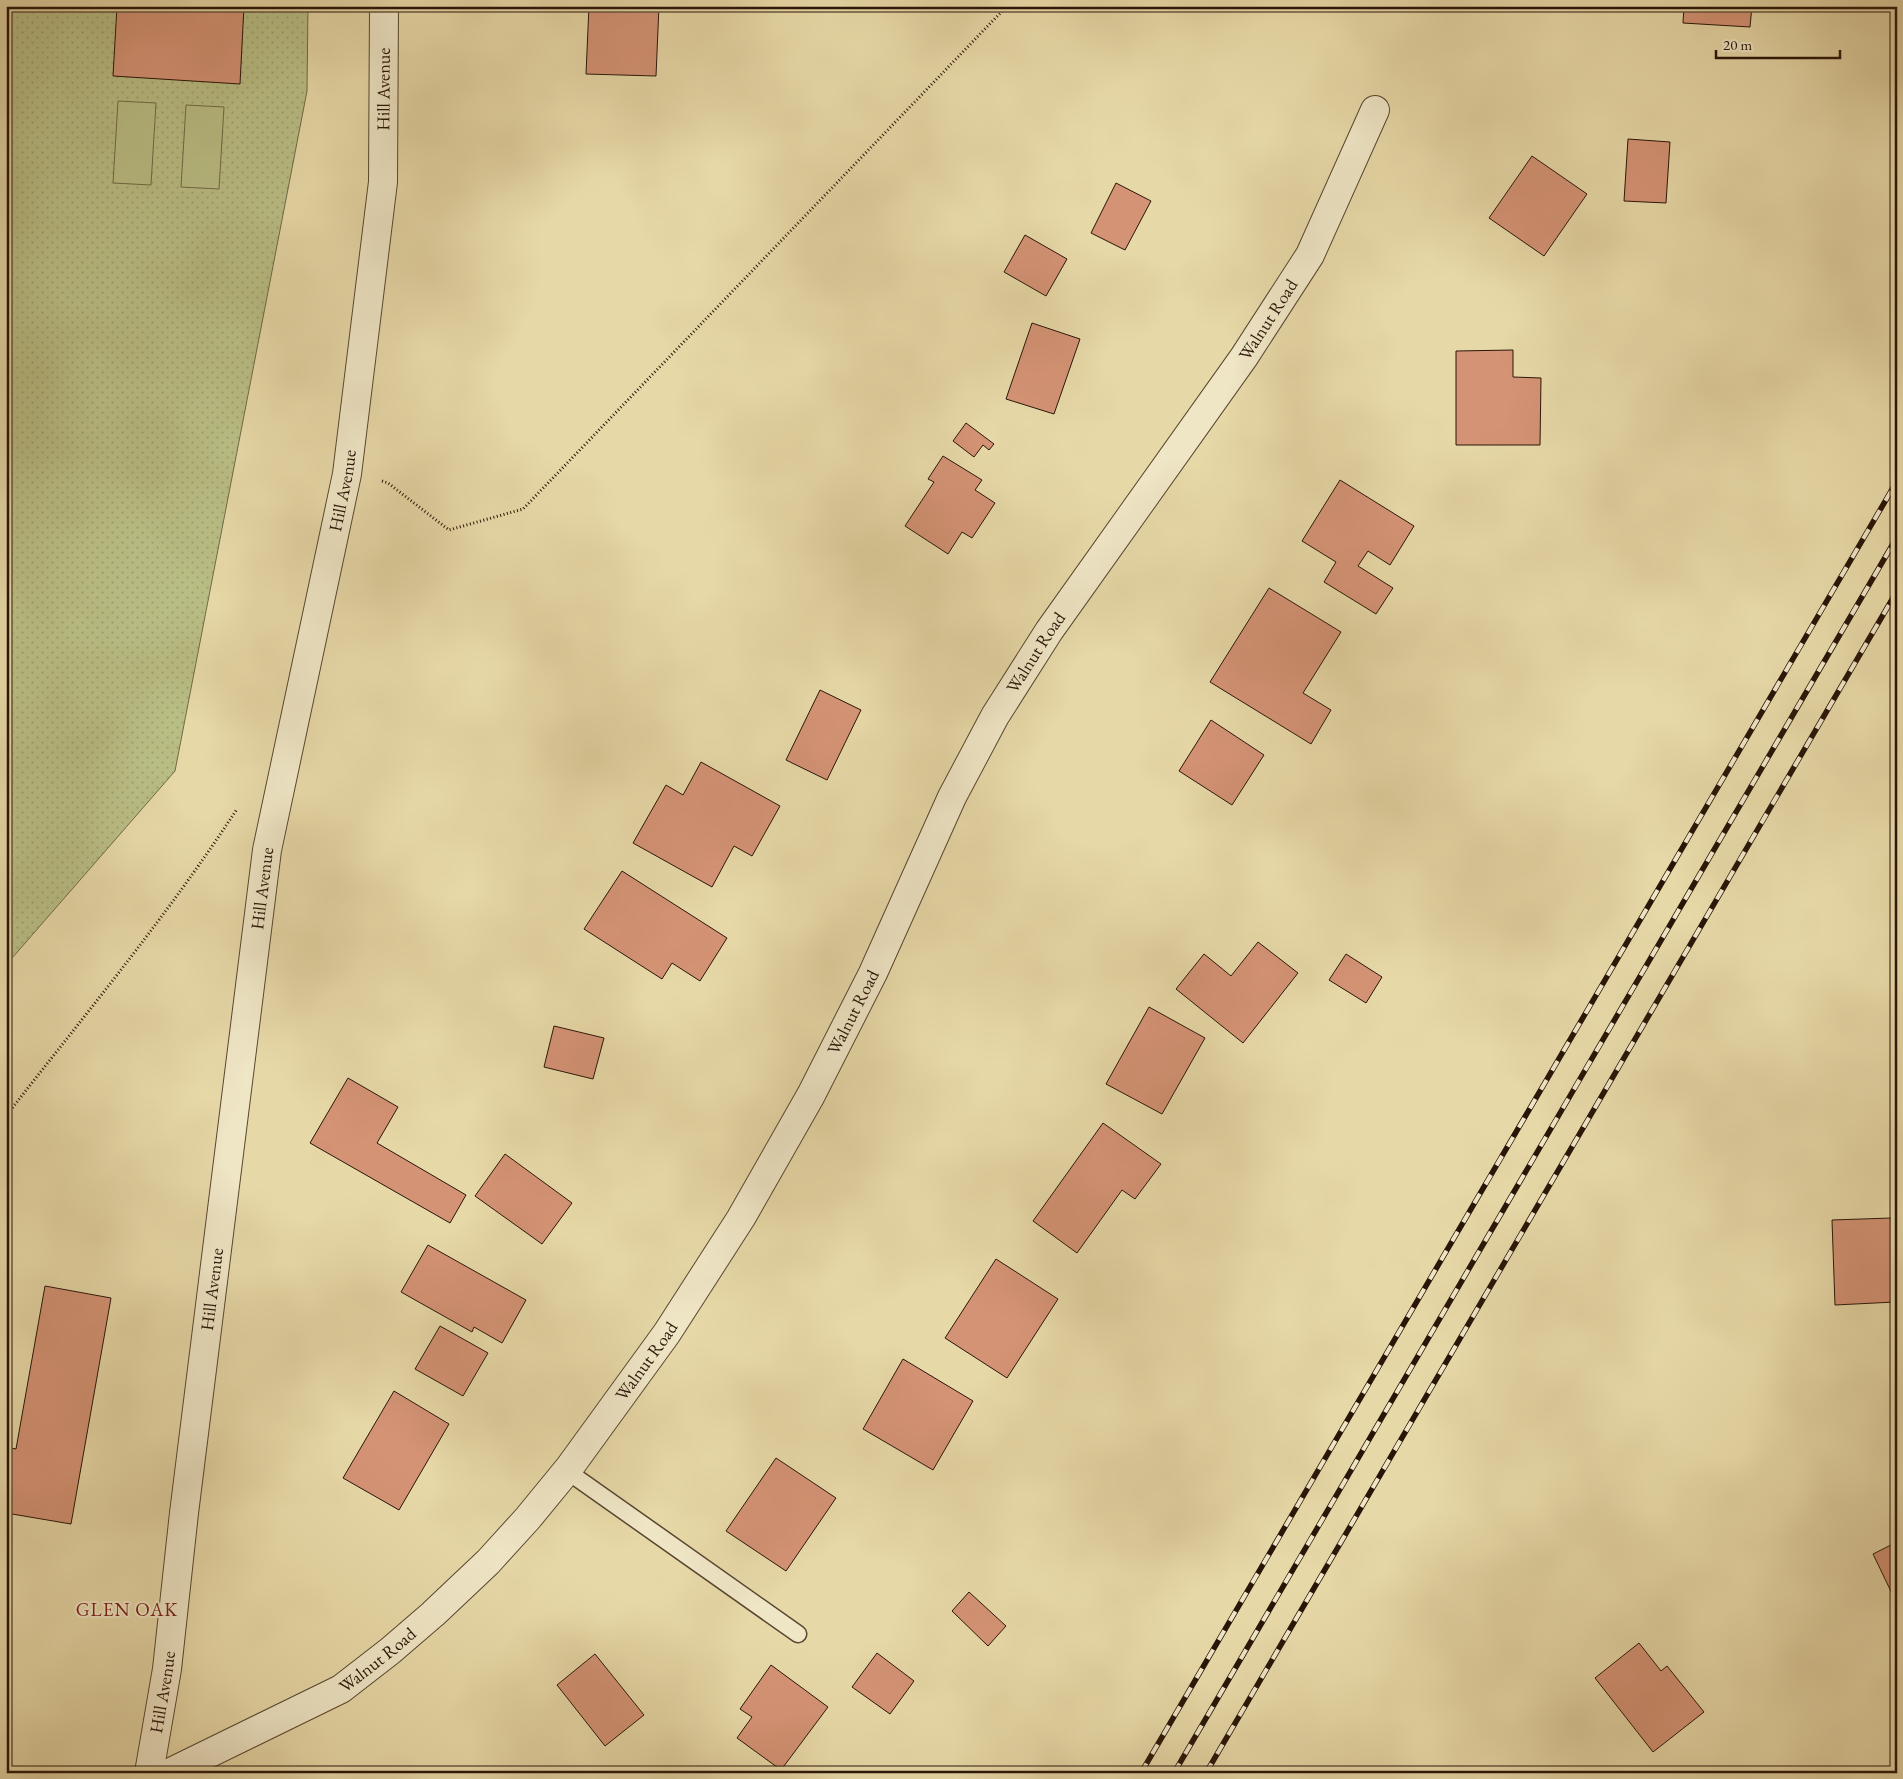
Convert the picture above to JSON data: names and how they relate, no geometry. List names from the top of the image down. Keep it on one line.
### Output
{"streets":{"street":["Hill Avenue","Walnut Road"]},"districts":["GLEN OAK"],"scale_bar":"20 m"}
